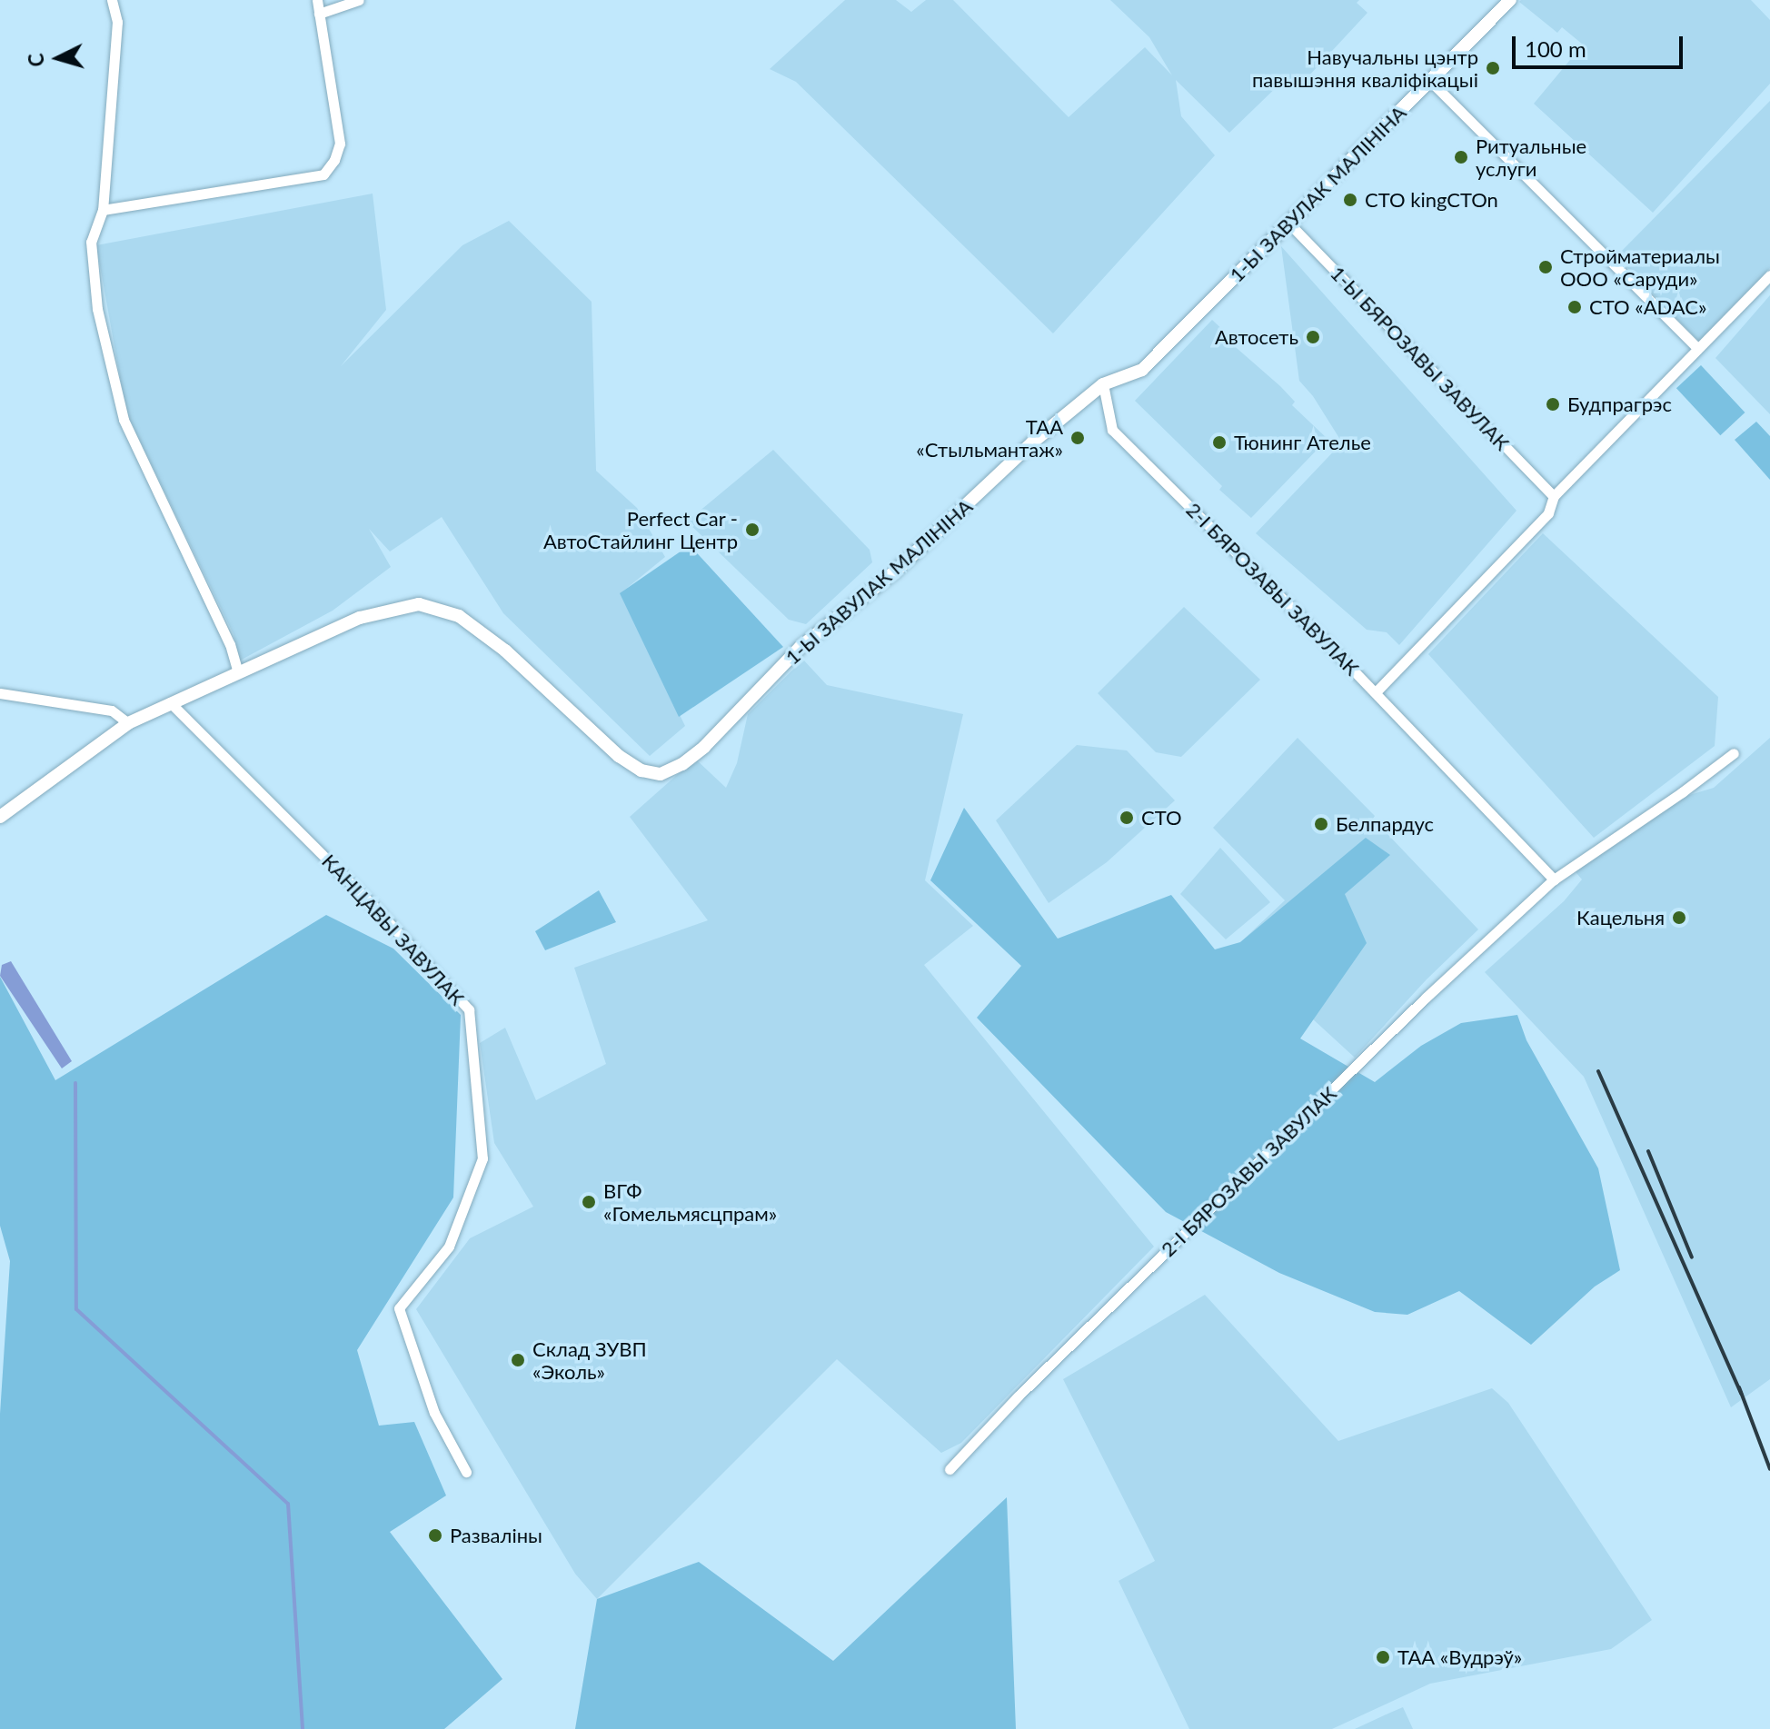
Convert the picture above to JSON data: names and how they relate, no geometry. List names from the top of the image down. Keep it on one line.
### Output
{"streets":{"street":["1-Ы ЗАВУЛАК МАЛІНІНА","1-Ы БЯРОЗАВЫ ЗАВУЛАК","2-І БЯРОЗАВЫ ЗАВУЛАК","КАНЦАВЫ ЗАВУЛАК"]},"crossings":[["1-Ы ЗАВУЛАК МАЛІНІНА","1-Ы БЯРОЗАВЫ ЗАВУЛАК"],["1-Ы ЗАВУЛАК МАЛІНІНА","2-І БЯРОЗАВЫ ЗАВУЛАК"],["1-Ы ЗАВУЛАК МАЛІНІНА","КАНЦАВЫ ЗАВУЛАК"]],"places":["Навучальны цэнтр павышэння кваліфікацыі","Ритуальные услуги","СТО kingCTOn","Стройматериалы ООО «Саруди»","СТО «ADAC»","Автосеть","Будпрагрэс","ТАА «Стыльмантаж»","Тюнинг Ателье","Perfect Car - АвтоСтайлинг Центр","СТО","Белпардус","Кацельня","ВГФ «Гомельмясцпрам»","Склад ЗУВП «Эколь»","Разваліны","ТАА «Вудрэў»"],"scale_bar":"100 m","north":"left"}
